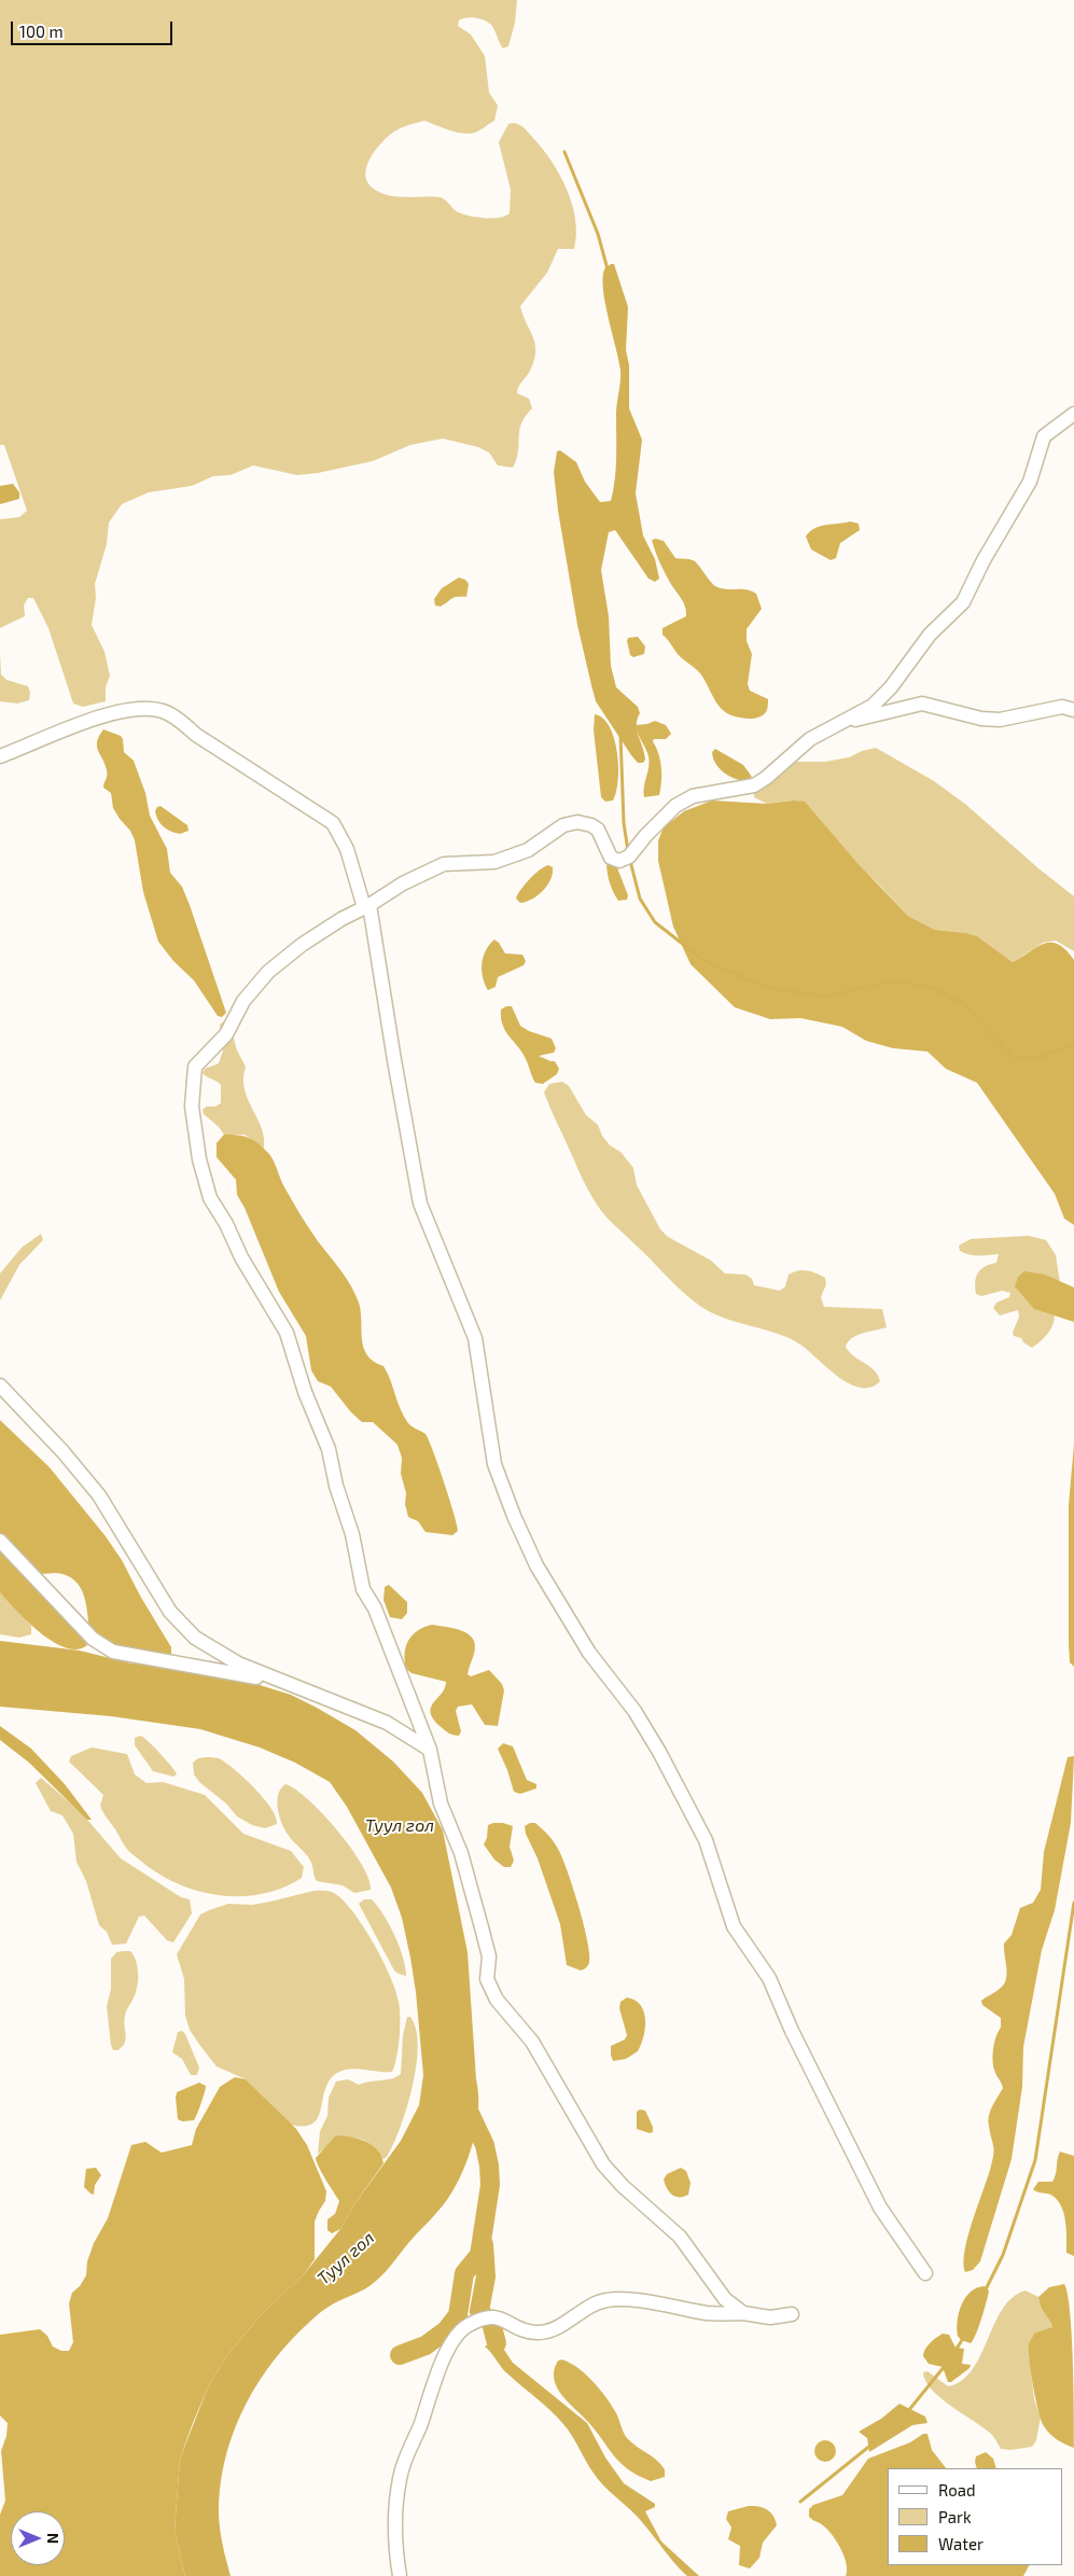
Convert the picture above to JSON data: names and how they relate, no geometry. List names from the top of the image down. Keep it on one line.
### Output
{"water":["Туул гол"],"legend":["Road","Park","Water"],"scale_bar":"100 m","north":"right"}
